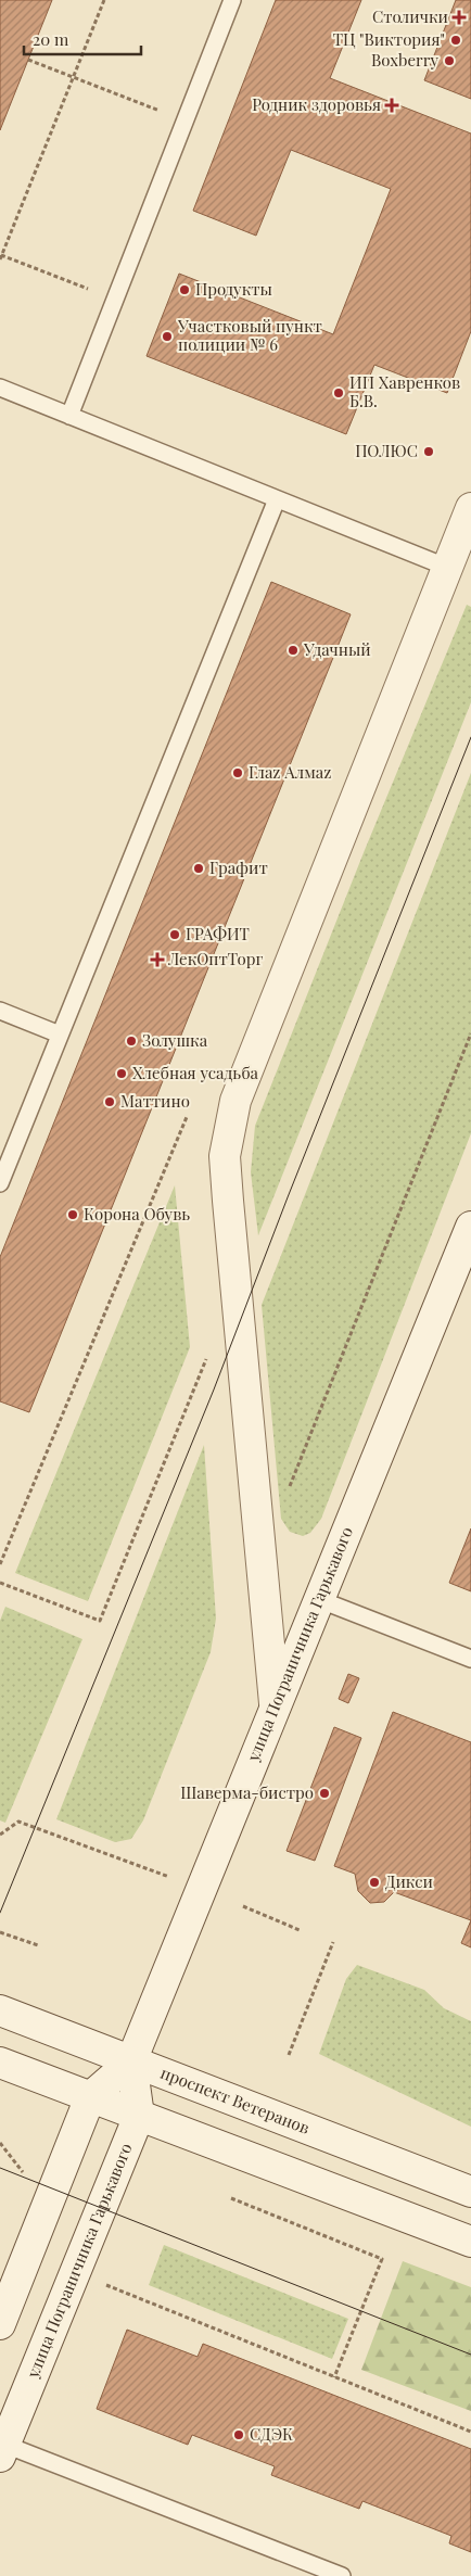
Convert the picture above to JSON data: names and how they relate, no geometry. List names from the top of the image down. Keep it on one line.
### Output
{"streets":{"street":["улица Пограничника Гарькавого","проспект Ветеранов"]},"crossings":[["улица Пограничника Гарькавого","проспект Ветеранов"]],"places":{"health":["Столички","Родник здоровья","ЛекОптТорг"],"other":["ТЦ \"Виктория\"","Boxberry","Продукты","Участковый пункт полиции № 6","ИП Хавренков Б.В.","ПОЛЮС","Удачный","Глаz Алмаz","Графит","ГРАФИТ","Золушка","Хлебная усадьба","Маттино","Корона Обувь","Шаверма-бистро","Дикси","СДЭК"]},"scale_bar":"20 m"}
